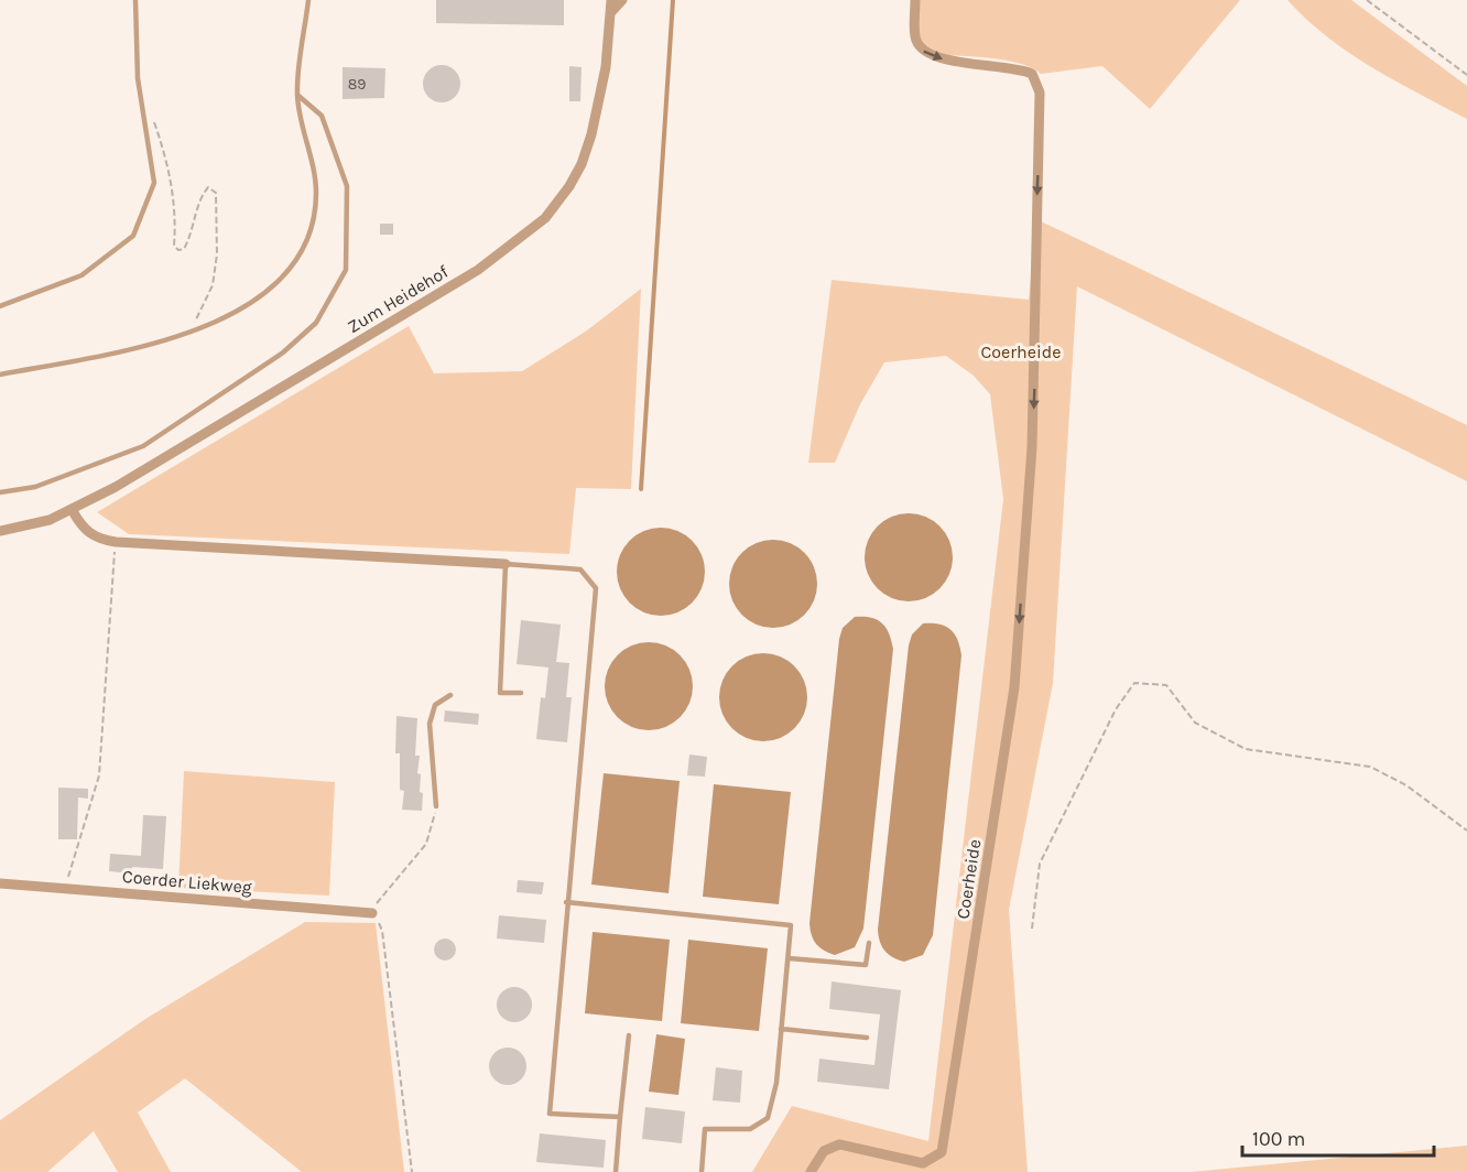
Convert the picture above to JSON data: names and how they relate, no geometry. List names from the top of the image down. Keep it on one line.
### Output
{"streets":{"street":["Zum Heidehof","Coerheide","Coerder Liekweg"]},"one_way":["Coerheide"],"parks":["Coerheide"],"house_numbers":["89"],"scale_bar":"100 m"}
